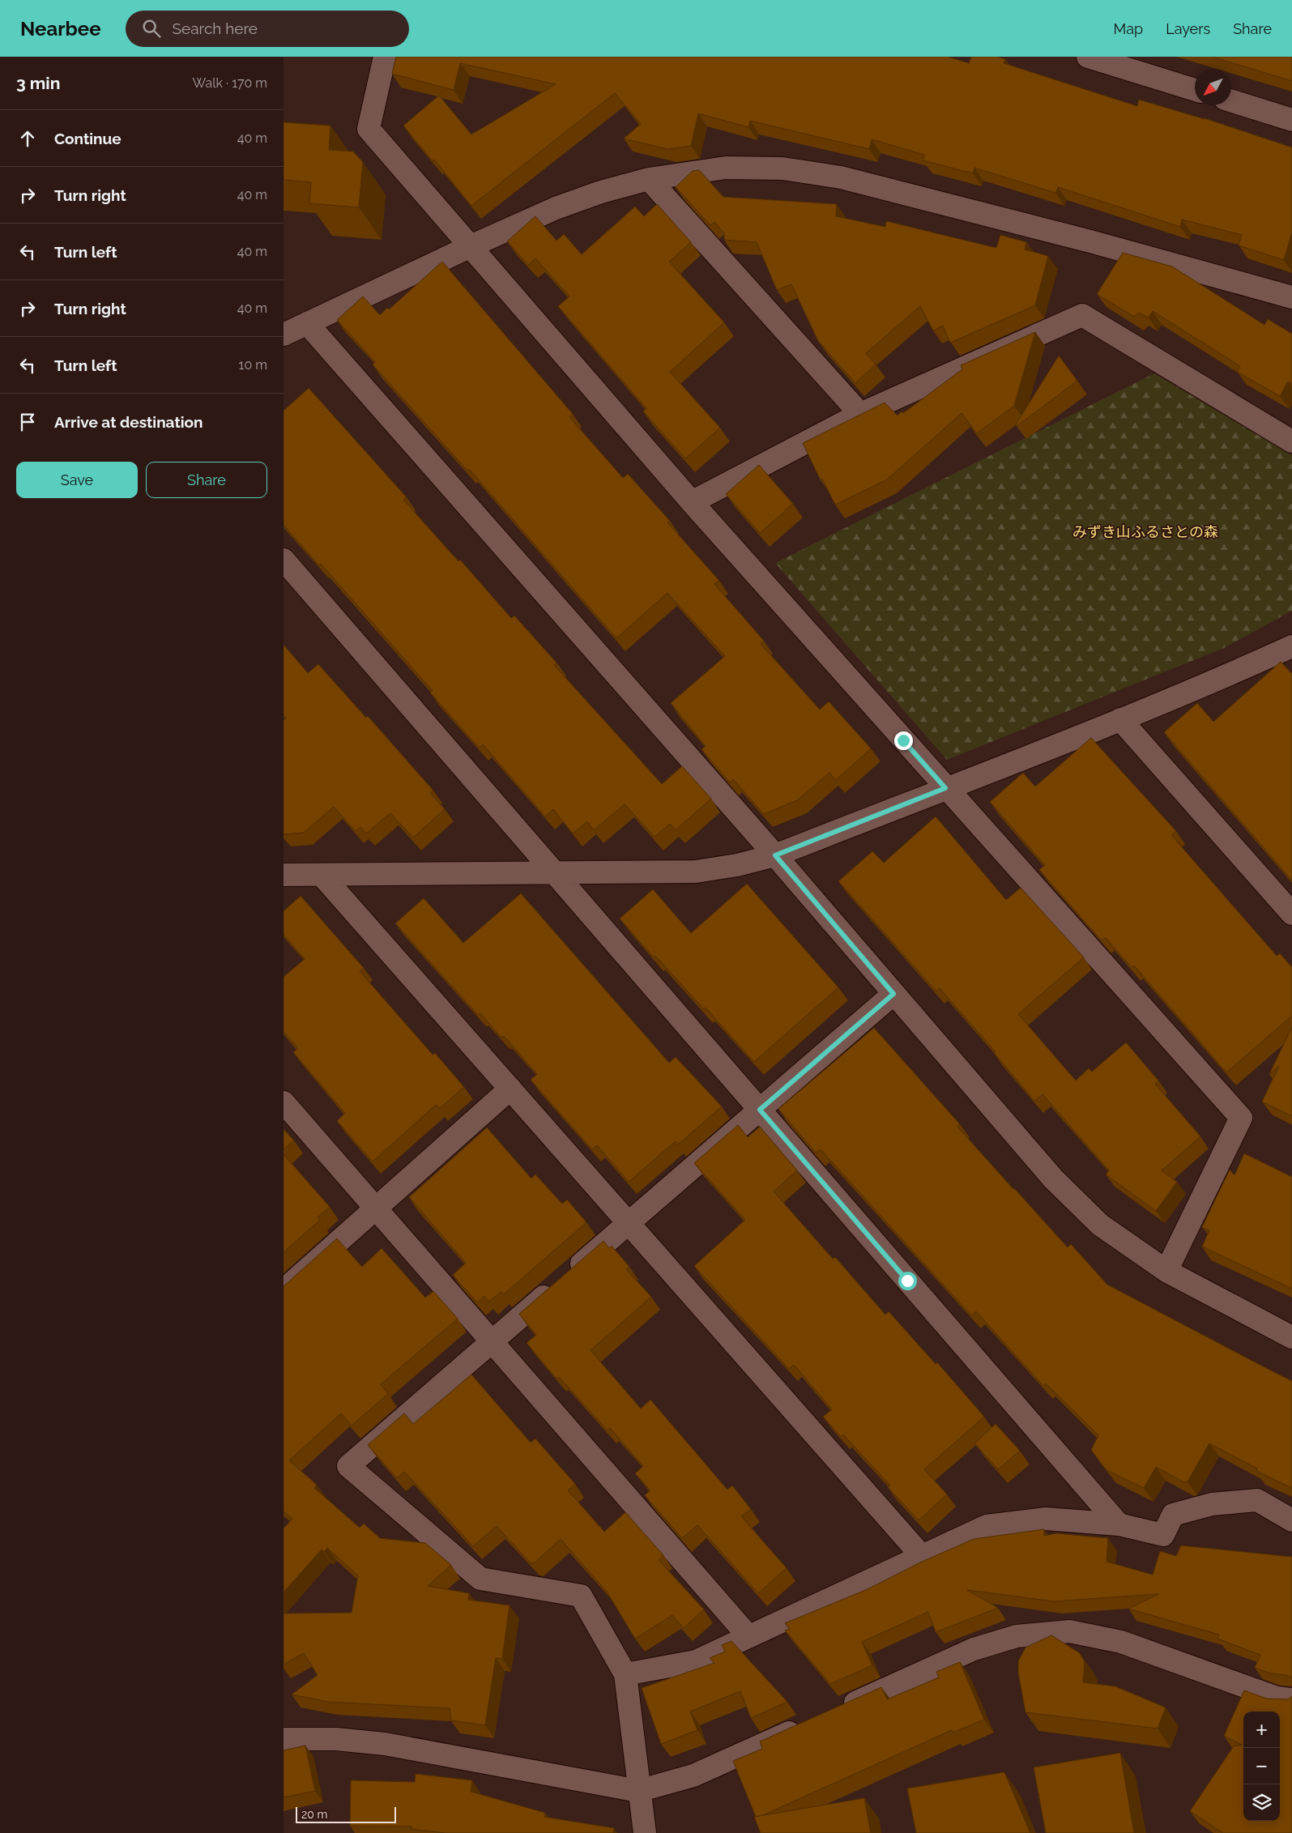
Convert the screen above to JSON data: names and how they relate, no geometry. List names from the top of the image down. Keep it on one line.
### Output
{"parks":["みずき山ふるさとの森"],"scale_bar":"20 m","north":"bottom left","page":{"header":"Nearbee","search":"Search here","nav":["Map","Layers","Share"],"heading":["3 min","Walk · 170 m"],"list":[["Continue","40 m"],["Turn right","40 m"],["Turn left","40 m"],["Turn right","40 m"],["Turn left","10 m"],"Arrive at destination"],"buttons":["Save","Share"],"map_buttons":["+","−"],"scale":"20 m"}}
